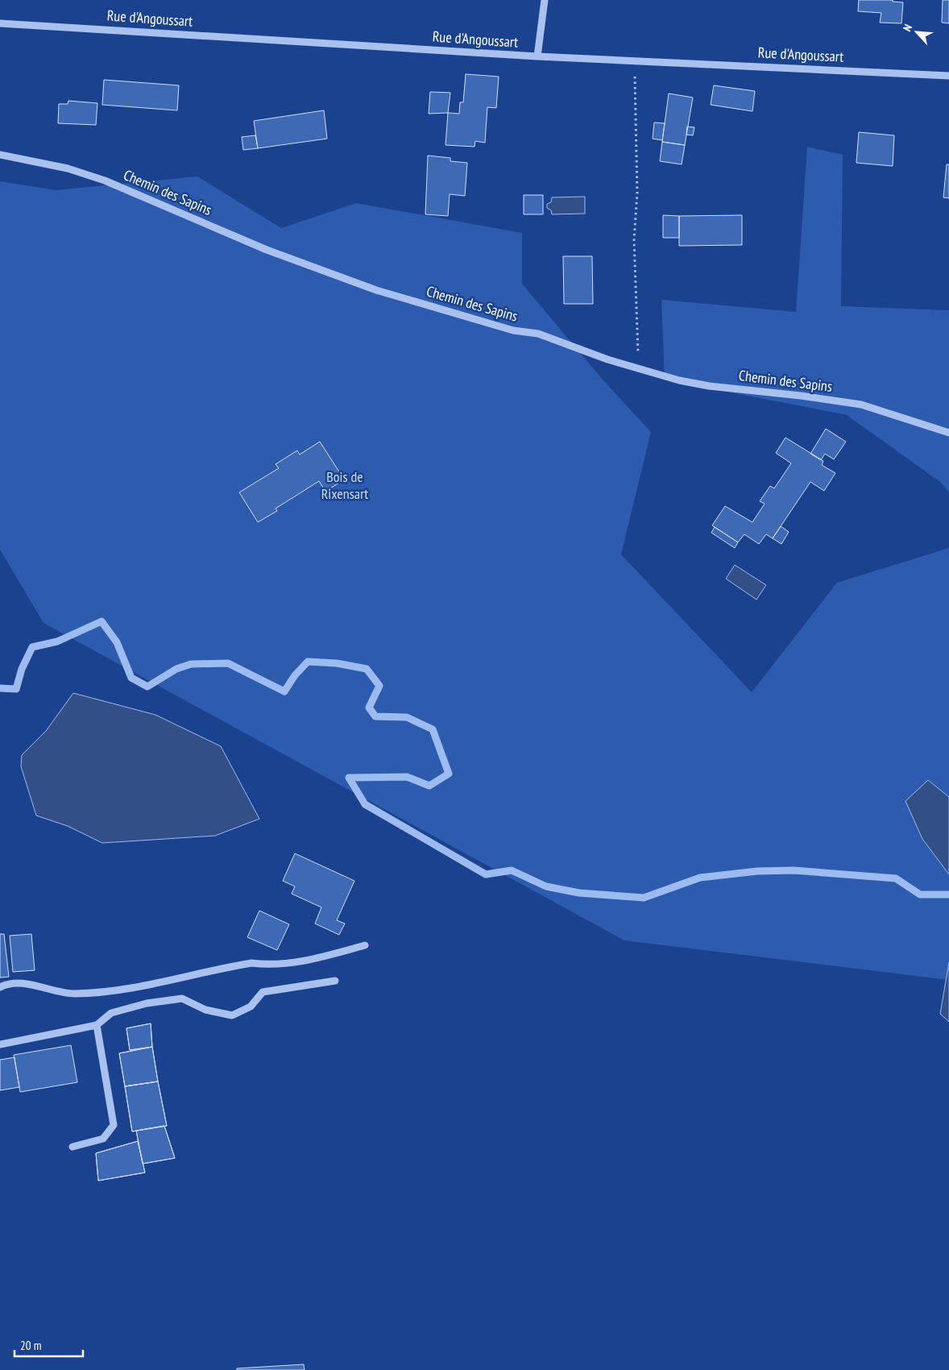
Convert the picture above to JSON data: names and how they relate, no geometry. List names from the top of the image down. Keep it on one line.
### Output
{"streets":{"street":["Rue d'Angoussart","Chemin des Sapins"]},"parks":["Bois de Rixensart"],"scale_bar":"20 m","north":"top left"}
